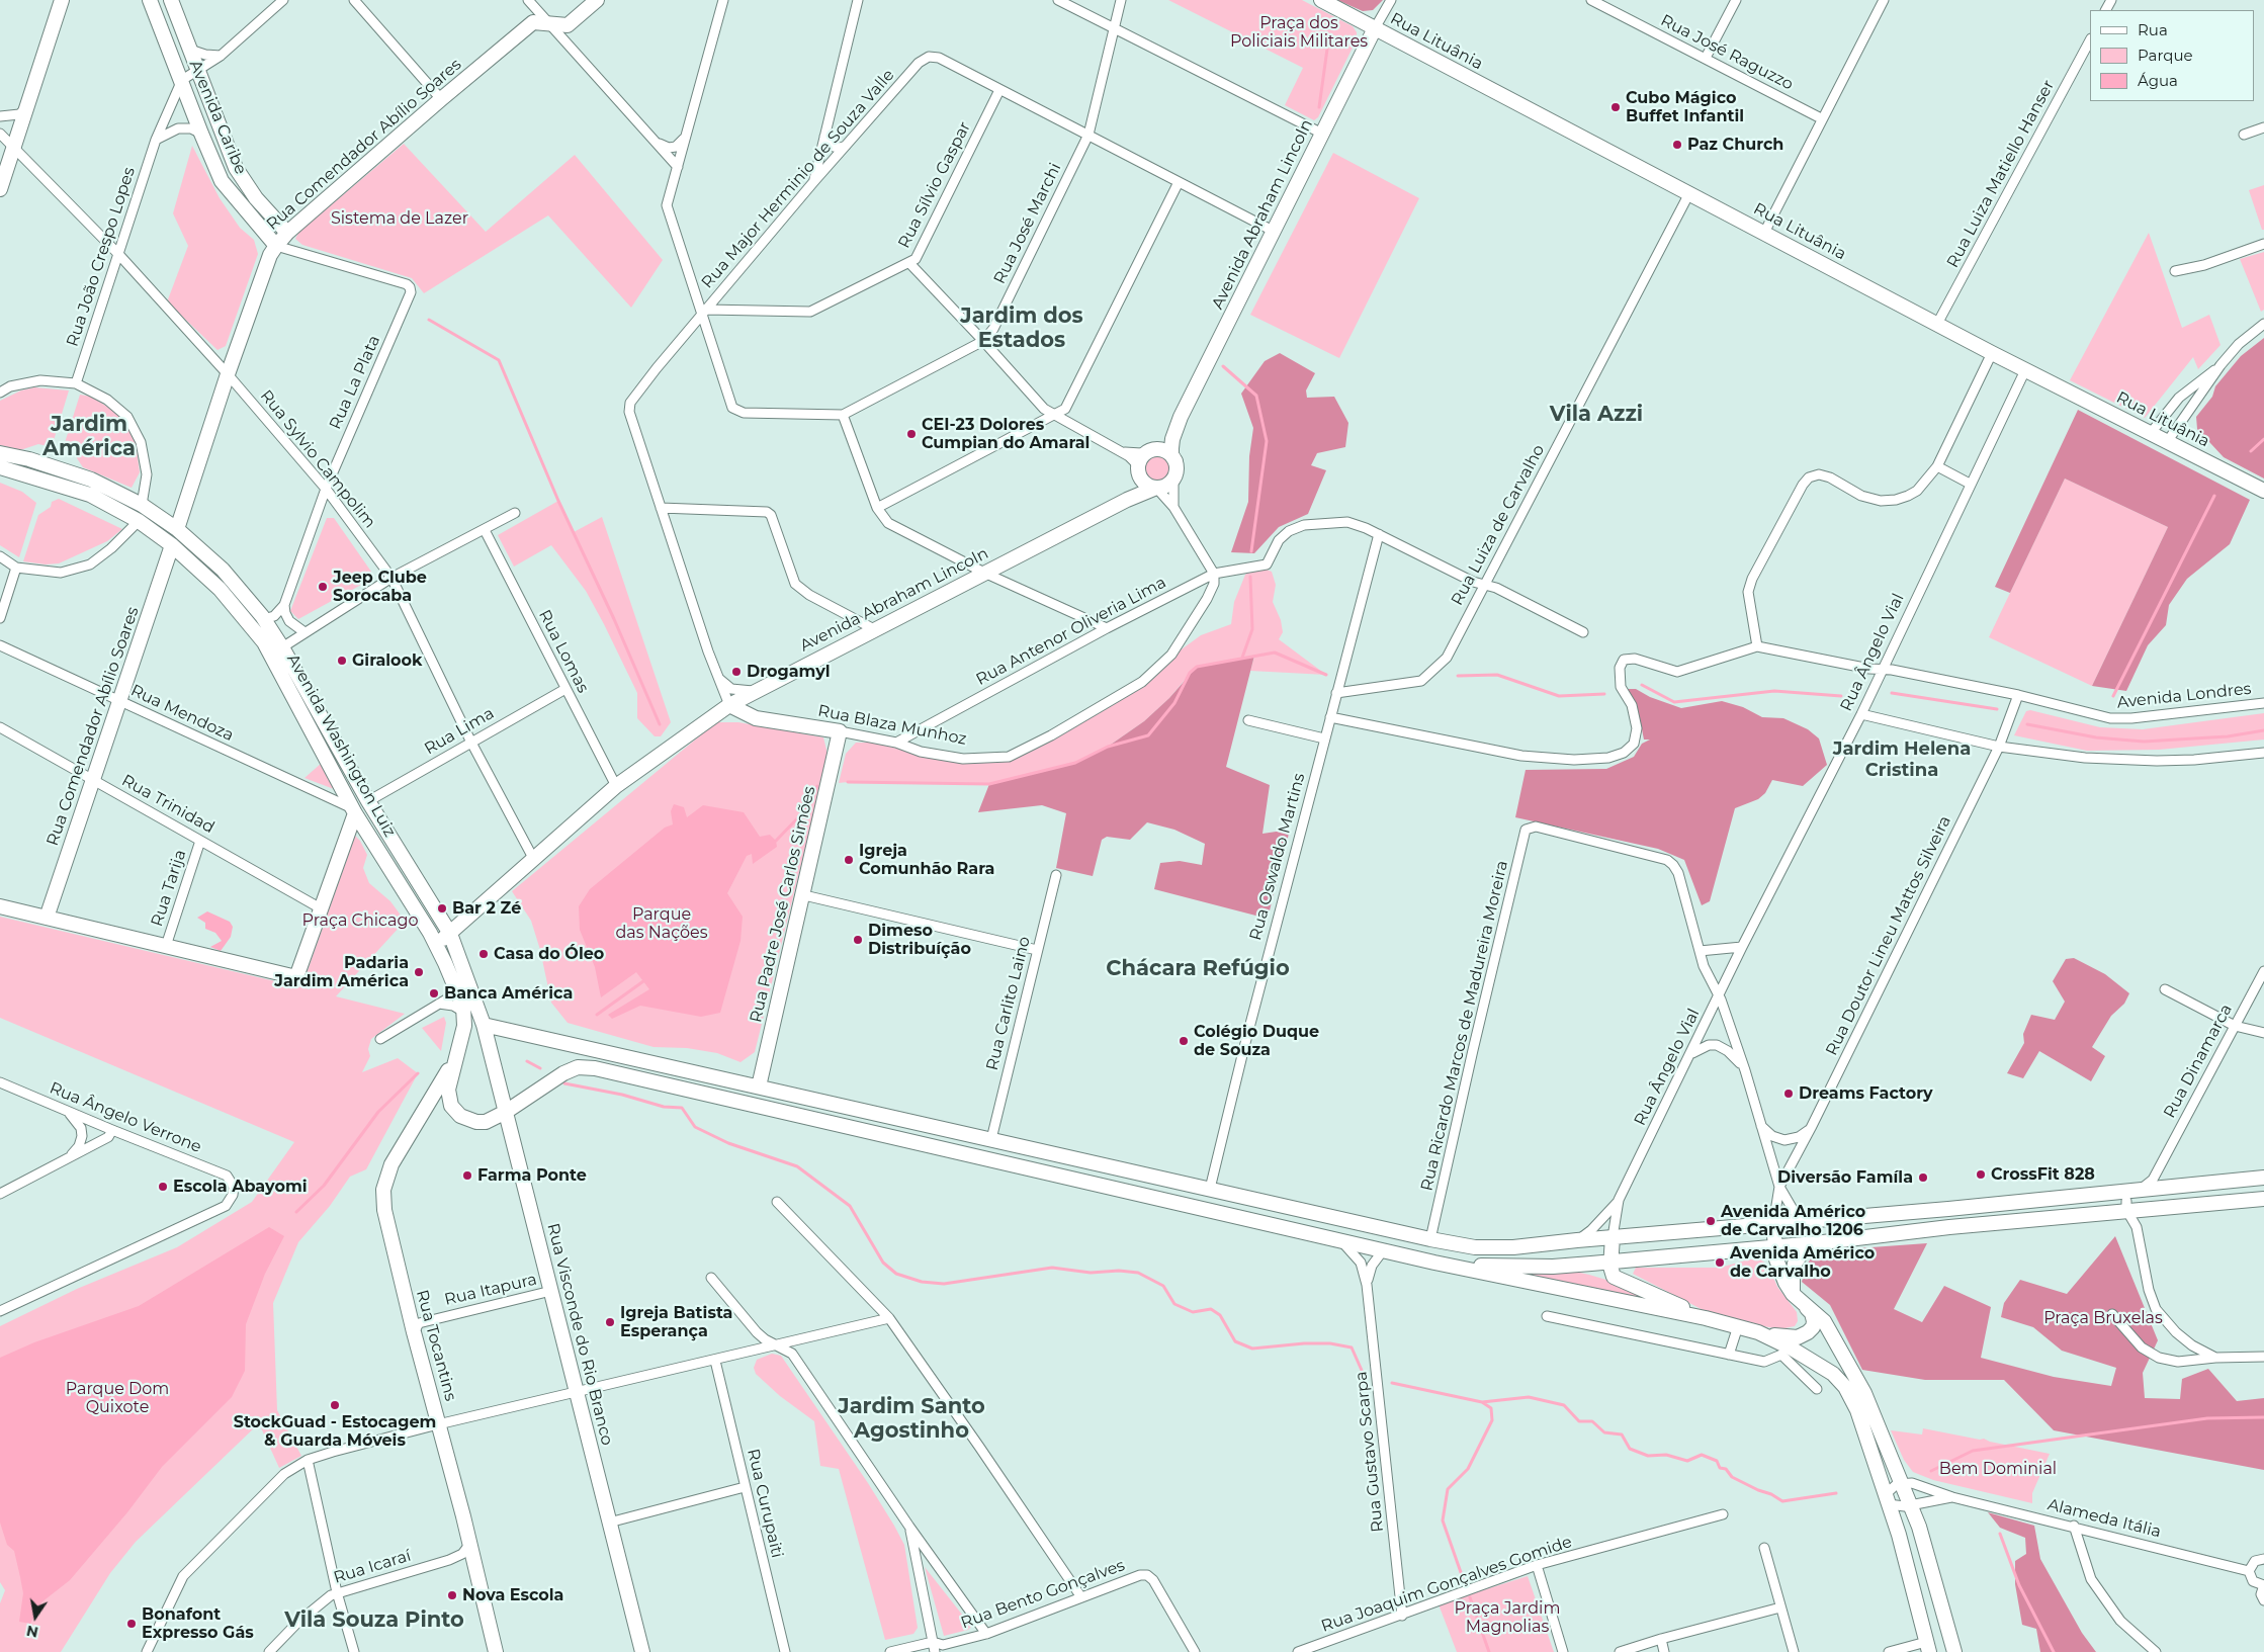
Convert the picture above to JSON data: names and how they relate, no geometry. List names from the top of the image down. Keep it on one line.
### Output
{"streets":{"main road":["Rua Lituânia","Avenida Caribe","Rua Comendador Abílio Soares","Avenida Abraham Lincoln","Rua Blaza Munhoz","Avenida Washington Luiz","Rua Padre José Carlos Simões","Rua Visconde do Rio Branco","Rua Tocantins"],"street":["Rua José Raguzzo","Rua Luiza Matiello Hanser","Rua Major Herminio de Souza Valle","Rua Sílvio Gaspar","Rua José Marchi","Rua João Crespo Lopes","Rua La Plata","Rua Sylvio Campolim","Rua Luiza de Carvalho","Rua Antenor Oliveria Lima","Rua Lomas","Rua Ângelo Vial","Avenida Londres","Rua Mendoza","Rua Lima","Rua Trinidad","Rua Oswaldo Martins","Rua Tarija","Rua Doutor Lineu Mattos Silveira","Rua Carlito Laino","Rua Ricardo Marcos de Madureira Moreira","Rua Dinamarca","Rua Ângelo Verrone","Rua Itapura","Rua Gustavo Scarpa","Rua Curupaiti","Alameda Itália","Rua Icaraí","Rua Joaquim Gonçalves Gomide","Rua Bento Gonçalves"]},"crossings":[["Rua Lituânia","Rua Luiza Matiello Hanser"],["Rua Lituânia","Avenida Abraham Lincoln"],["Rua Lituânia","Rua Luiza de Carvalho"],["Rua Lituânia","Rua Ângelo Vial"],["Avenida Caribe","Rua Comendador Abílio Soares"],["Avenida Caribe","Rua João Crespo Lopes"],["Avenida Caribe","Rua La Plata"],["Rua Comendador Abílio Soares","Rua La Plata"],["Rua Comendador Abílio Soares","Rua Sylvio Campolim"],["Rua Comendador Abílio Soares","Rua Mendoza"],["Rua Comendador Abílio Soares","Avenida Washington Luiz"],["Rua Comendador Abílio Soares","Rua Trinidad"],["Rua Major Herminio de Souza Valle","Rua Sílvio Gaspar"],["Rua Major Herminio de Souza Valle","Avenida Abraham Lincoln"],["Rua Major Herminio de Souza Valle","Rua José Marchi"],["Rua Major Herminio de Souza Valle","Rua Blaza Munhoz"],["Rua Sílvio Gaspar","Rua José Marchi"],["Avenida Abraham Lincoln","Rua Sylvio Campolim"],["Avenida Abraham Lincoln","Rua Lomas"],["Avenida Abraham Lincoln","Rua Blaza Munhoz"],["Avenida Abraham Lincoln","Avenida Washington Luiz"],["Rua João Crespo Lopes","Rua Sylvio Campolim"],["Rua La Plata","Rua Sylvio Campolim"],["Rua Sylvio Campolim","Rua Lima"],["Rua Luiza de Carvalho","Rua Oswaldo Martins"],["Rua Antenor Oliveria Lima","Rua Blaza Munhoz"],["Rua Antenor Oliveria Lima","Rua Oswaldo Martins"],["Rua Lomas","Rua Lima"],["Rua Ângelo Vial","Avenida Londres"],["Avenida Londres","Rua Doutor Lineu Mattos Silveira"],["Rua Mendoza","Avenida Washington Luiz"],["Rua Blaza Munhoz","Rua Padre José Carlos Simões"],["Rua Lima","Avenida Washington Luiz"],["Avenida Washington Luiz","Rua Visconde do Rio Branco"],["Avenida Washington Luiz","Rua Tocantins"],["Rua Trinidad","Rua Tarija"],["Rua Itapura","Rua Visconde do Rio Branco"],["Rua Itapura","Rua Tocantins"],["Rua Tocantins","Rua Icaraí"],["Rua Gustavo Scarpa","Rua Joaquim Gonçalves Gomide"]],"districts":["Jardim dos Estados","Vila Azzi","Jardim América","Jardim Helena Cristina","Chácara Refúgio","Jardim Santo Agostinho","Vila Souza Pinto"],"parks":["Praça dos Policiais Militares","Sistema de Lazer","Parque das Nações","Praça Chicago","Praça Bruxelas","Parque Dom Quixote","Bem Dominial","Praça Jardim Magnolias"],"places":["Cubo Mágico Buffet Infantil","Paz Church","CEI-23 Dolores Cumpian do Amaral","Jeep Clube Sorocaba","Giralook","Drogamyl","Igreja Comunhão Rara","Bar 2 Zé","Dimeso Distribuíção","Casa do Óleo","Padaria Jardim América","Banca América","Colégio Duque de Souza","Dreams Factory","CrossFit 828","Farma Ponte","Diversão Famíla","Escola Abayomi","Avenida Américo de Carvalho 1206","Avenida Américo de Carvalho","Igreja Batista Esperança","StockGuad - Estocagem & Guarda Móveis","Nova Escola","Bonafont Expresso Gás"],"legend":["Rua","Parque","Água"],"north":"bottom"}
